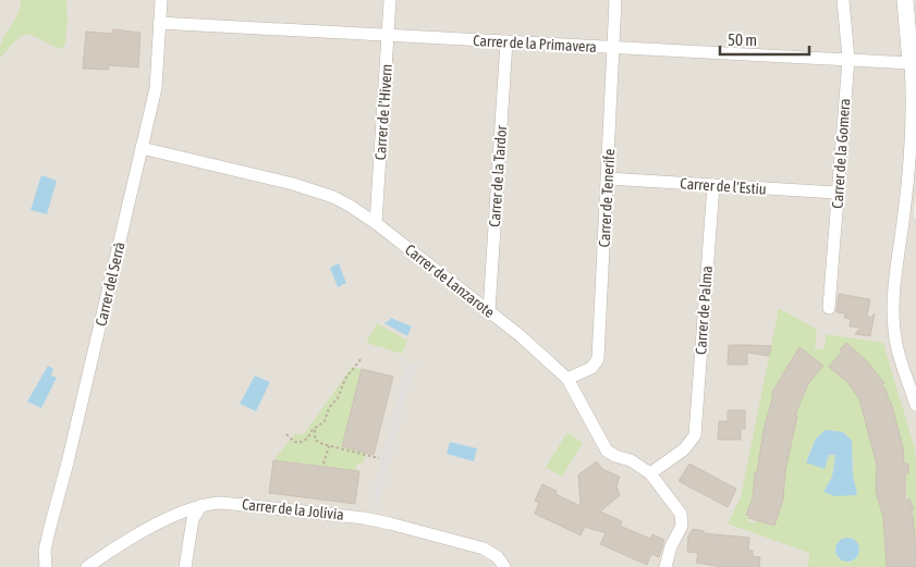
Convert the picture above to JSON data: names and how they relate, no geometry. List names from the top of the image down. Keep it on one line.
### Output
{"streets":{"street":["Carrer de la Primavera","Carrer de l'Hivern","Carrer de la Gomera","Carrer de la Tardor","Carrer de l'Estiu","Carrer de Tenerife","Carrer de Lanzarote","Carrer del Serrà","Carrer de Palma","Carrer de la Jolívia"]},"crossings":[["Carrer de la Primavera","Carrer de l'Hivern"],["Carrer de la Primavera","Carrer de la Gomera"],["Carrer de la Primavera","Carrer de la Tardor"],["Carrer de la Primavera","Carrer de Tenerife"],["Carrer de la Primavera","Carrer del Serrà"],["Carrer de l'Hivern","Carrer de Lanzarote"],["Carrer de la Gomera","Carrer de l'Estiu"],["Carrer de la Tardor","Carrer de Lanzarote"],["Carrer de l'Estiu","Carrer de Tenerife"],["Carrer de l'Estiu","Carrer de Palma"],["Carrer de Tenerife","Carrer de Lanzarote"],["Carrer de Lanzarote","Carrer del Serrà"],["Carrer de Lanzarote","Carrer de Palma"]],"scale_bar":"50 m"}
